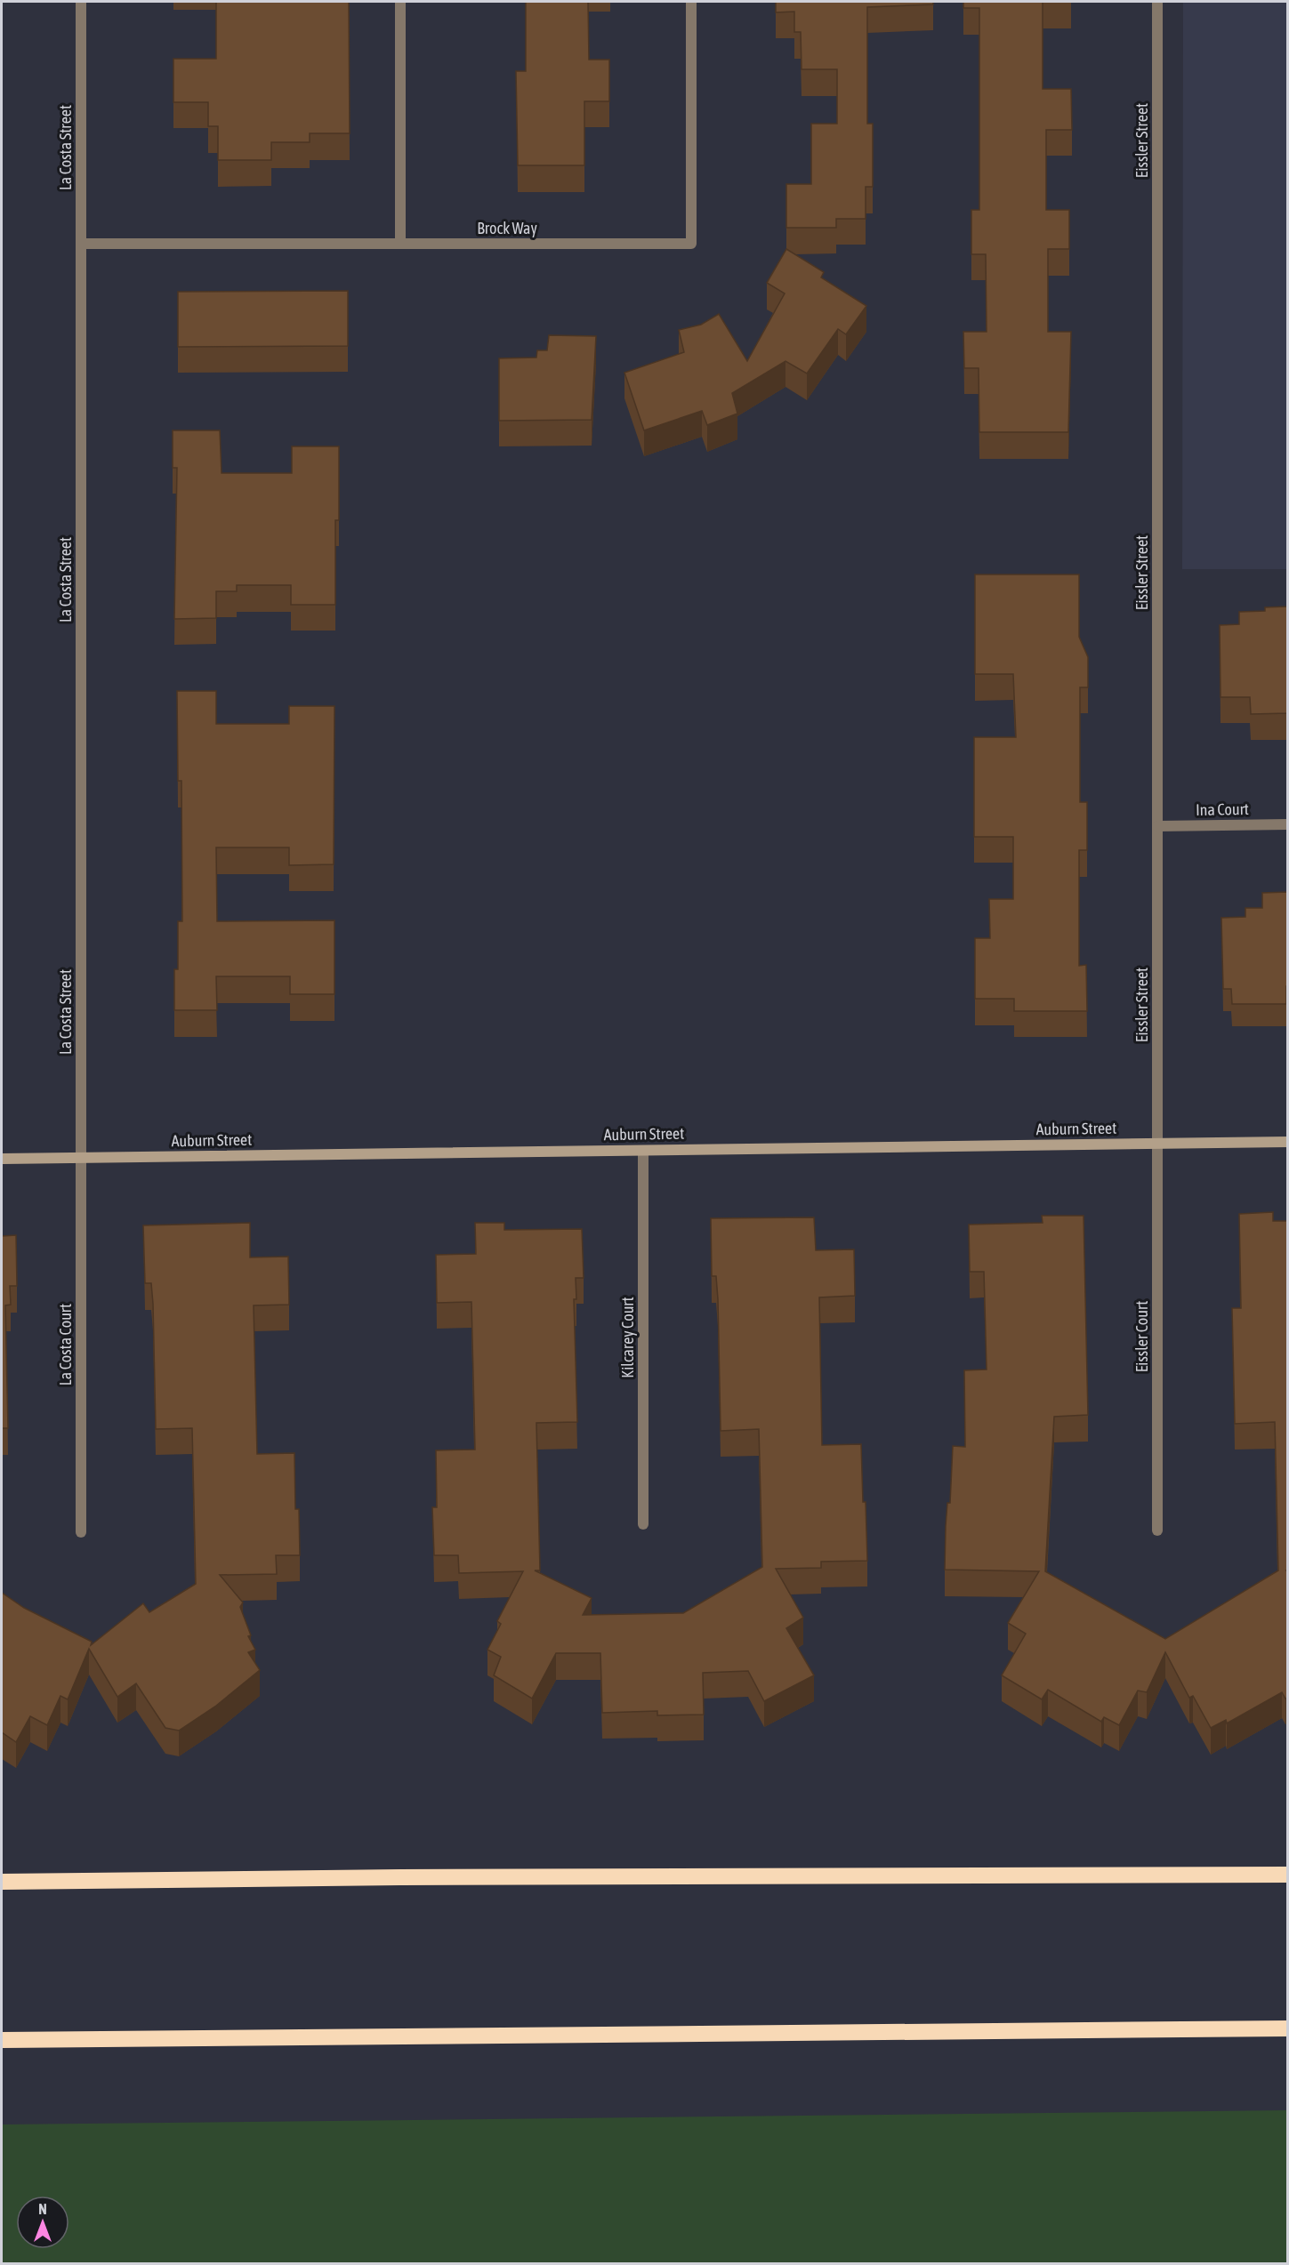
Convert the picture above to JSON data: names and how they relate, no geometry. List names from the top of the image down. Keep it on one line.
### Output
{"streets":{"main road":["Auburn Street"],"street":["Eissler Street","La Costa Street","Brock Way","Ina Court","Eissler Court","Kilcarey Court","La Costa Court"]},"crossings":[["Eissler Street","Ina Court"],["Eissler Street","Auburn Street"],["Eissler Street","Eissler Court"],["La Costa Street","Brock Way"],["La Costa Street","Auburn Street"],["La Costa Street","La Costa Court"],["Auburn Street","Eissler Court"],["Auburn Street","Kilcarey Court"],["Auburn Street","La Costa Court"]],"north":"top"}
